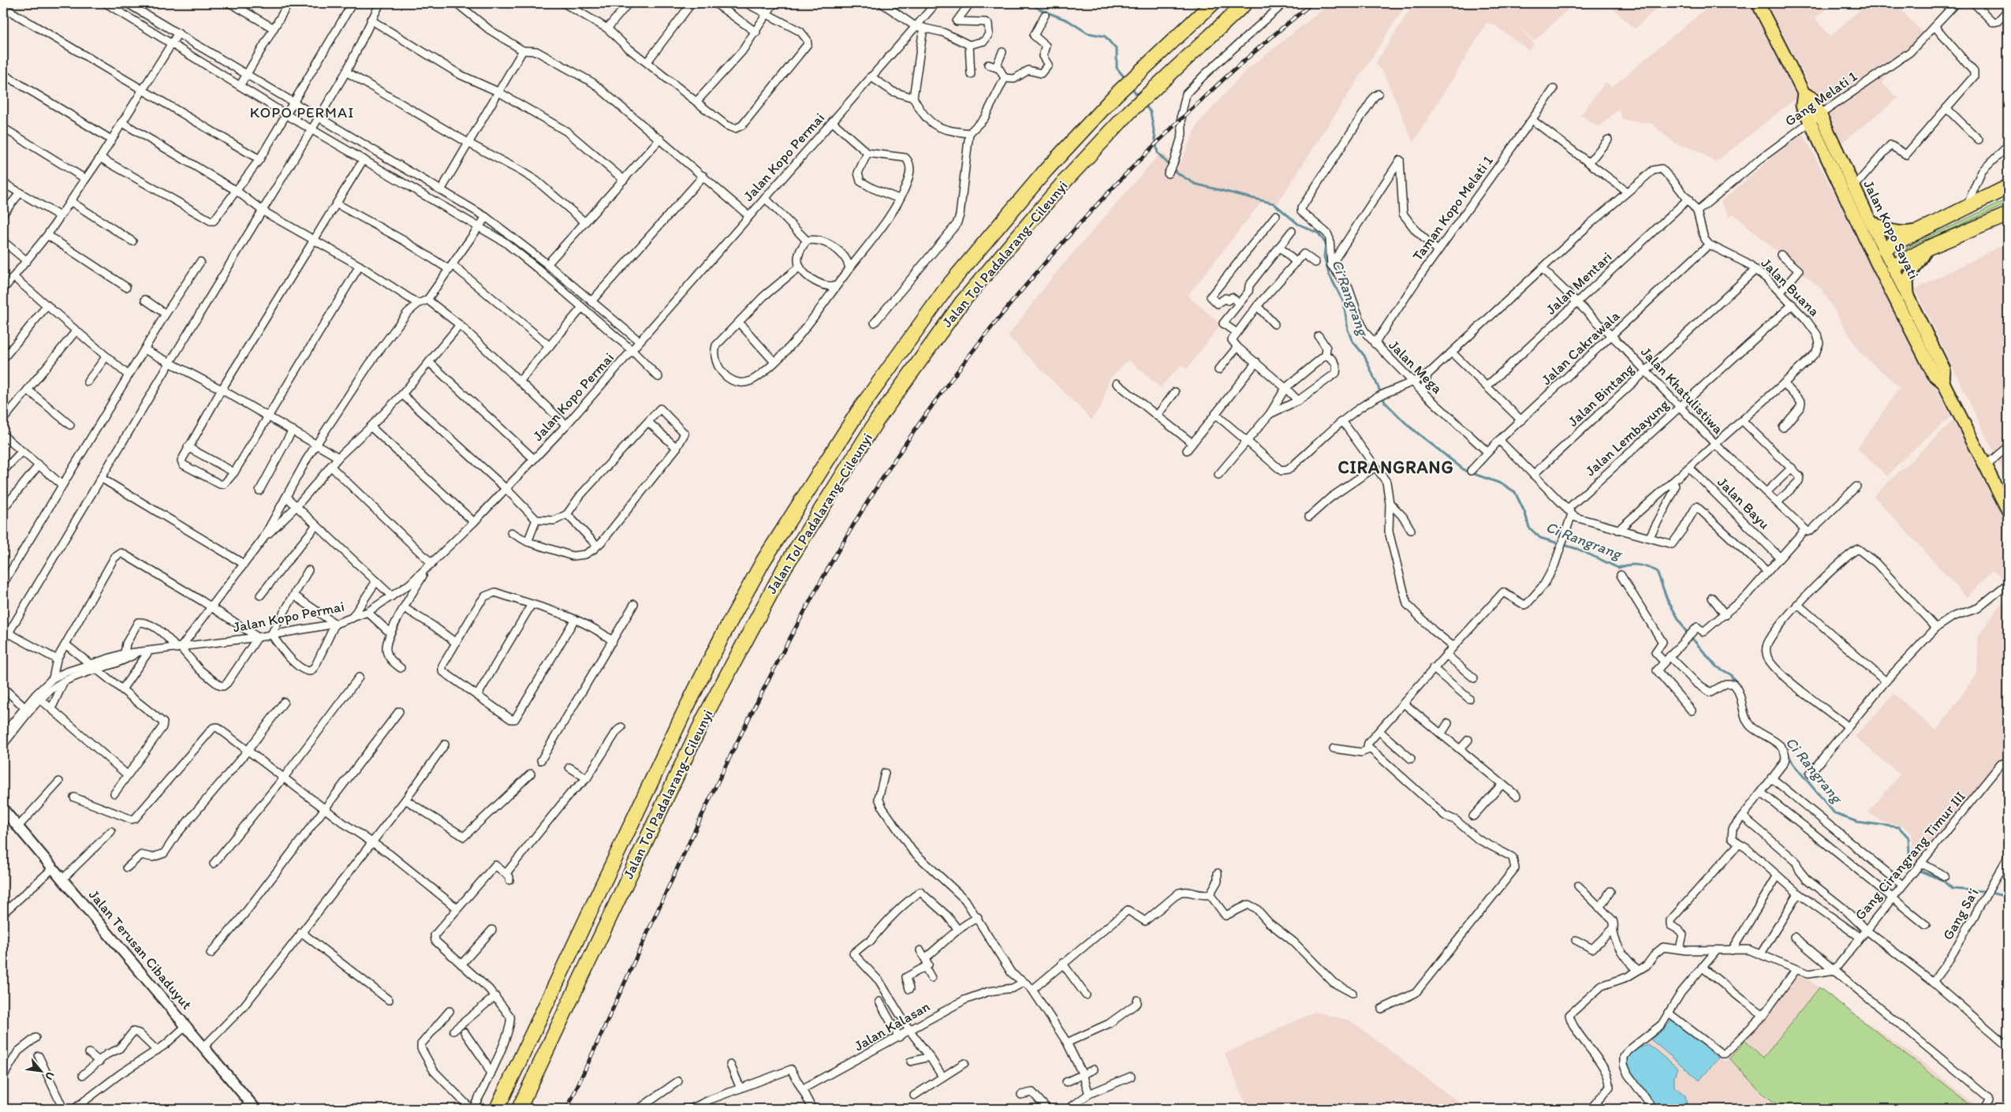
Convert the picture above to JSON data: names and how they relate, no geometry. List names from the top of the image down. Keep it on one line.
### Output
{"streets":{"highway":["Jalan Tol Padalarang–Cileunyi"],"main road":["Jalan Kopo Sayati","Jalan Terusan Cibaduyut"],"street":["Gang Melati 1","Jalan Kopo Permai","Taman Kopo Melati 1","Jalan Mentari","Jalan Buana","Jalan Cakrawala","Jalan Mega","Jalan Khatulistiwa","Jalan Bintang","Jalan Lembayung","Jalan Bayu","Gang Cirangrang Timur III","Gang Sa'i","Jalan Kalasan"]},"crossings":[["Gang Melati 1","Jalan Kopo Sayati"],["Taman Kopo Melati 1","Jalan Mega"],["Jalan Mentari","Jalan Khatulistiwa"],["Jalan Buana","Jalan Cakrawala"],["Jalan Buana","Jalan Khatulistiwa"],["Jalan Buana","Jalan Bintang"],["Jalan Buana","Jalan Lembayung"],["Jalan Buana","Jalan Bayu"],["Jalan Cakrawala","Jalan Mega"],["Jalan Cakrawala","Jalan Khatulistiwa"],["Jalan Khatulistiwa","Jalan Bintang"],["Jalan Khatulistiwa","Jalan Lembayung"]],"districts":["KOPO PERMAI","CIRANGRANG"],"water":["Ci Rangrang"],"north":"bottom right"}
